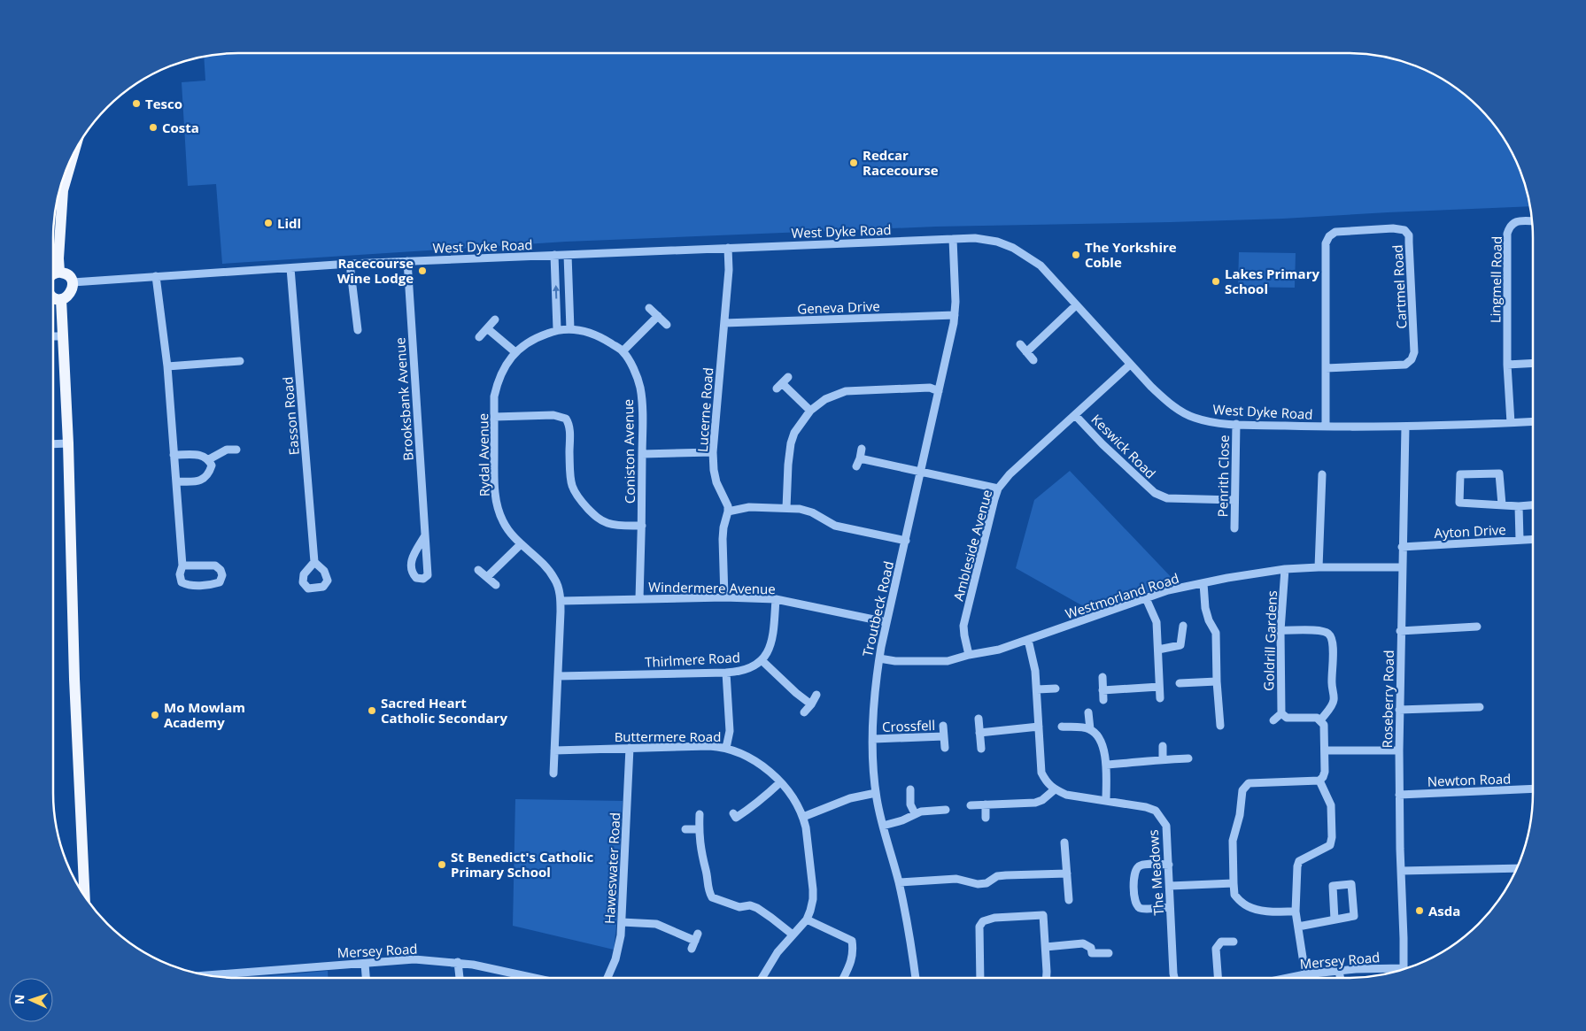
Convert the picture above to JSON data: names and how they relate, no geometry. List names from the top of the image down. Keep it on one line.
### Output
{"streets":{"street":["West Dyke Road","Lingmell Road","Cartmel Road","Geneva Drive","Brooksbank Avenue","Lucerne Road","Easson Road","Keswick Road","Coniston Avenue","Rydal Avenue","Penrith Close","Ayton Drive","Ambleside Avenue","Windermere Avenue","Westmorland Road","Troutbeck Road","Goldrill Gardens","Thirlmere Road","Roseberry Road","Crossfell","Buttermere Road","Newton Road","Haweswater Road","The Meadows","Mersey Road"]},"crossings":[["West Dyke Road","Lingmell Road"],["West Dyke Road","Cartmel Road"],["West Dyke Road","Brooksbank Avenue"],["West Dyke Road","Lucerne Road"],["West Dyke Road","Easson Road"],["West Dyke Road","Penrith Close"],["West Dyke Road","Ambleside Avenue"],["West Dyke Road","Troutbeck Road"],["West Dyke Road","Roseberry Road"],["Geneva Drive","Lucerne Road"],["Geneva Drive","Troutbeck Road"],["Keswick Road","Penrith Close"],["Keswick Road","Ambleside Avenue"],["Coniston Avenue","Rydal Avenue"],["Coniston Avenue","Windermere Avenue"],["Rydal Avenue","Windermere Avenue"],["Rydal Avenue","Thirlmere Road"],["Rydal Avenue","Buttermere Road"],["Ayton Drive","Roseberry Road"],["Ambleside Avenue","Westmorland Road"],["Windermere Avenue","Troutbeck Road"],["Westmorland Road","Troutbeck Road"],["Westmorland Road","Goldrill Gardens"],["Westmorland Road","Roseberry Road"],["Troutbeck Road","Crossfell"],["Roseberry Road","Newton Road"],["Buttermere Road","Haweswater Road"]],"places":["Tesco","Costa","Redcar Racecourse","Lidl","The Yorkshire Coble","Racecourse Wine Lodge","Lakes Primary School","Sacred Heart Catholic Secondary","Mo Mowlam Academy","St Benedict's Catholic Primary School","Asda"],"north":"left"}
